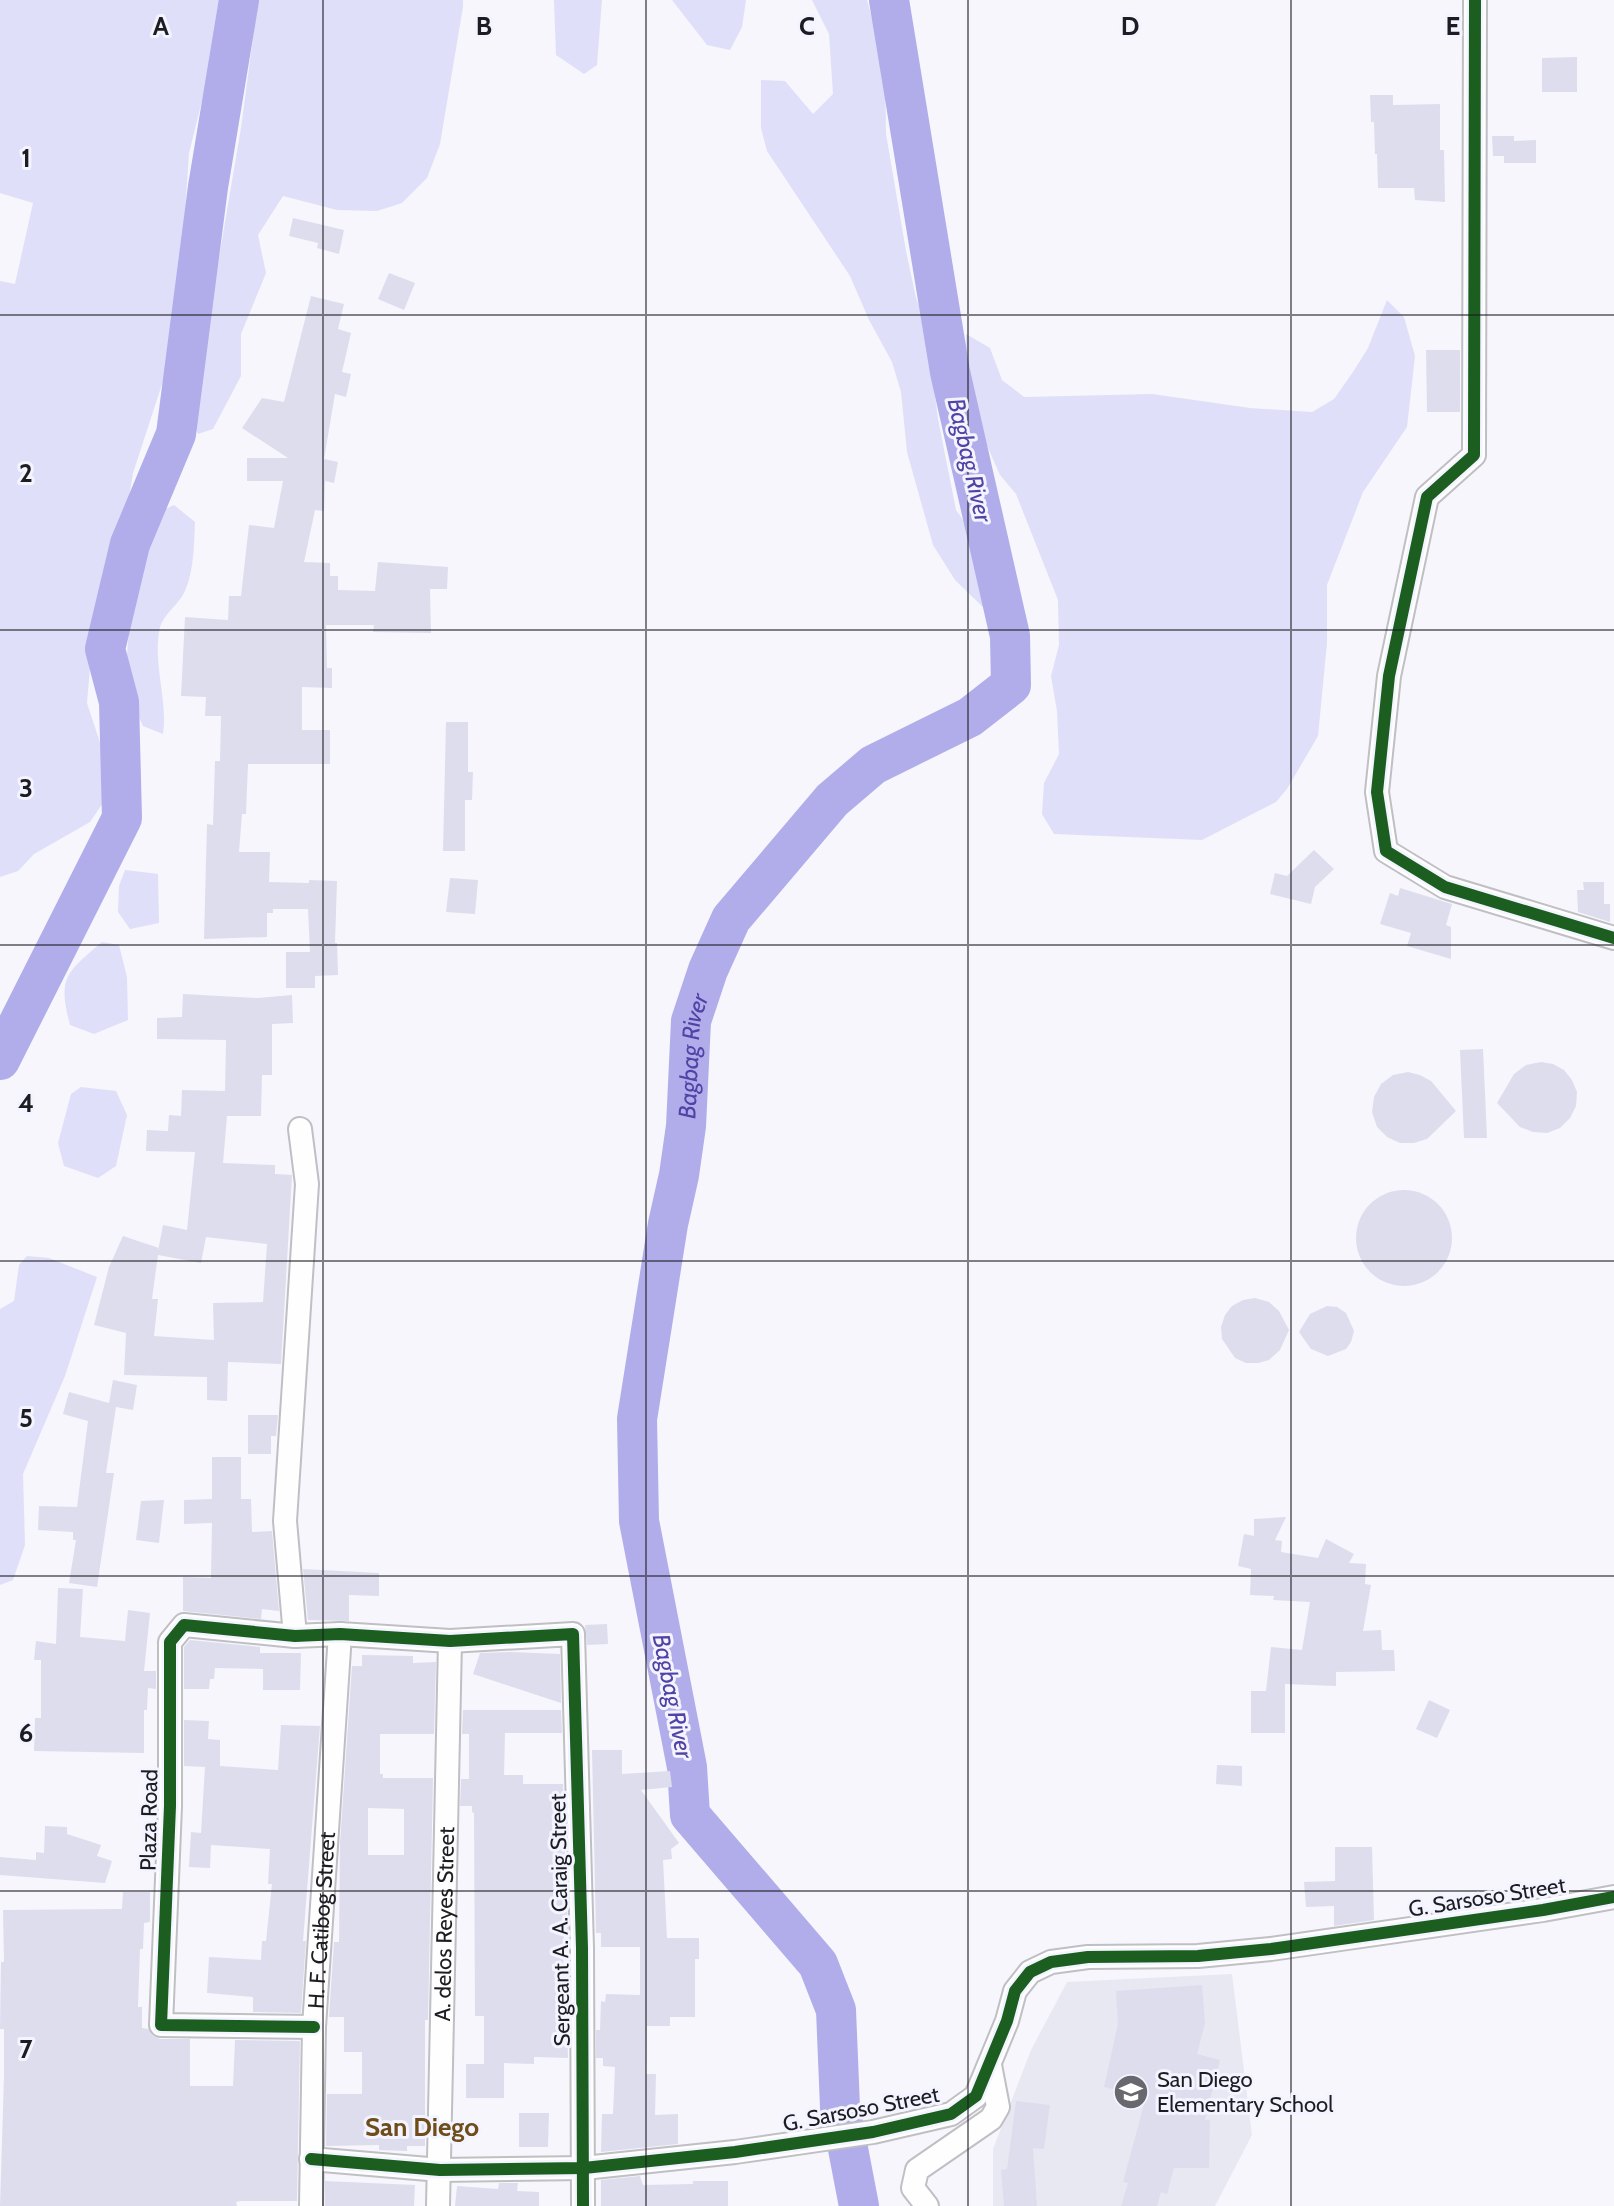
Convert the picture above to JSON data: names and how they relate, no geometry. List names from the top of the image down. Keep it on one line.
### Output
{"streets":{"street":["Plaza Road","G. Sarsoso Street","H. F. Catibog Street","Sergeant A. A. Caraig Street","A. delos Reyes Street"]},"crossings":[["Plaza Road","H. F. Catibog Street"],["Plaza Road","Sergeant A. A. Caraig Street"],["Plaza Road","A. delos Reyes Street"],["G. Sarsoso Street","H. F. Catibog Street"],["G. Sarsoso Street","Sergeant A. A. Caraig Street"],["G. Sarsoso Street","A. delos Reyes Street"]],"districts":["San Diego"],"water":["Bagbag River"],"places":{"school or university":["San Diego Elementary School"]},"grid":{"columns":["A","B","C","D","E"],"rows":["1","2","3","4","5","6","7"]}}
